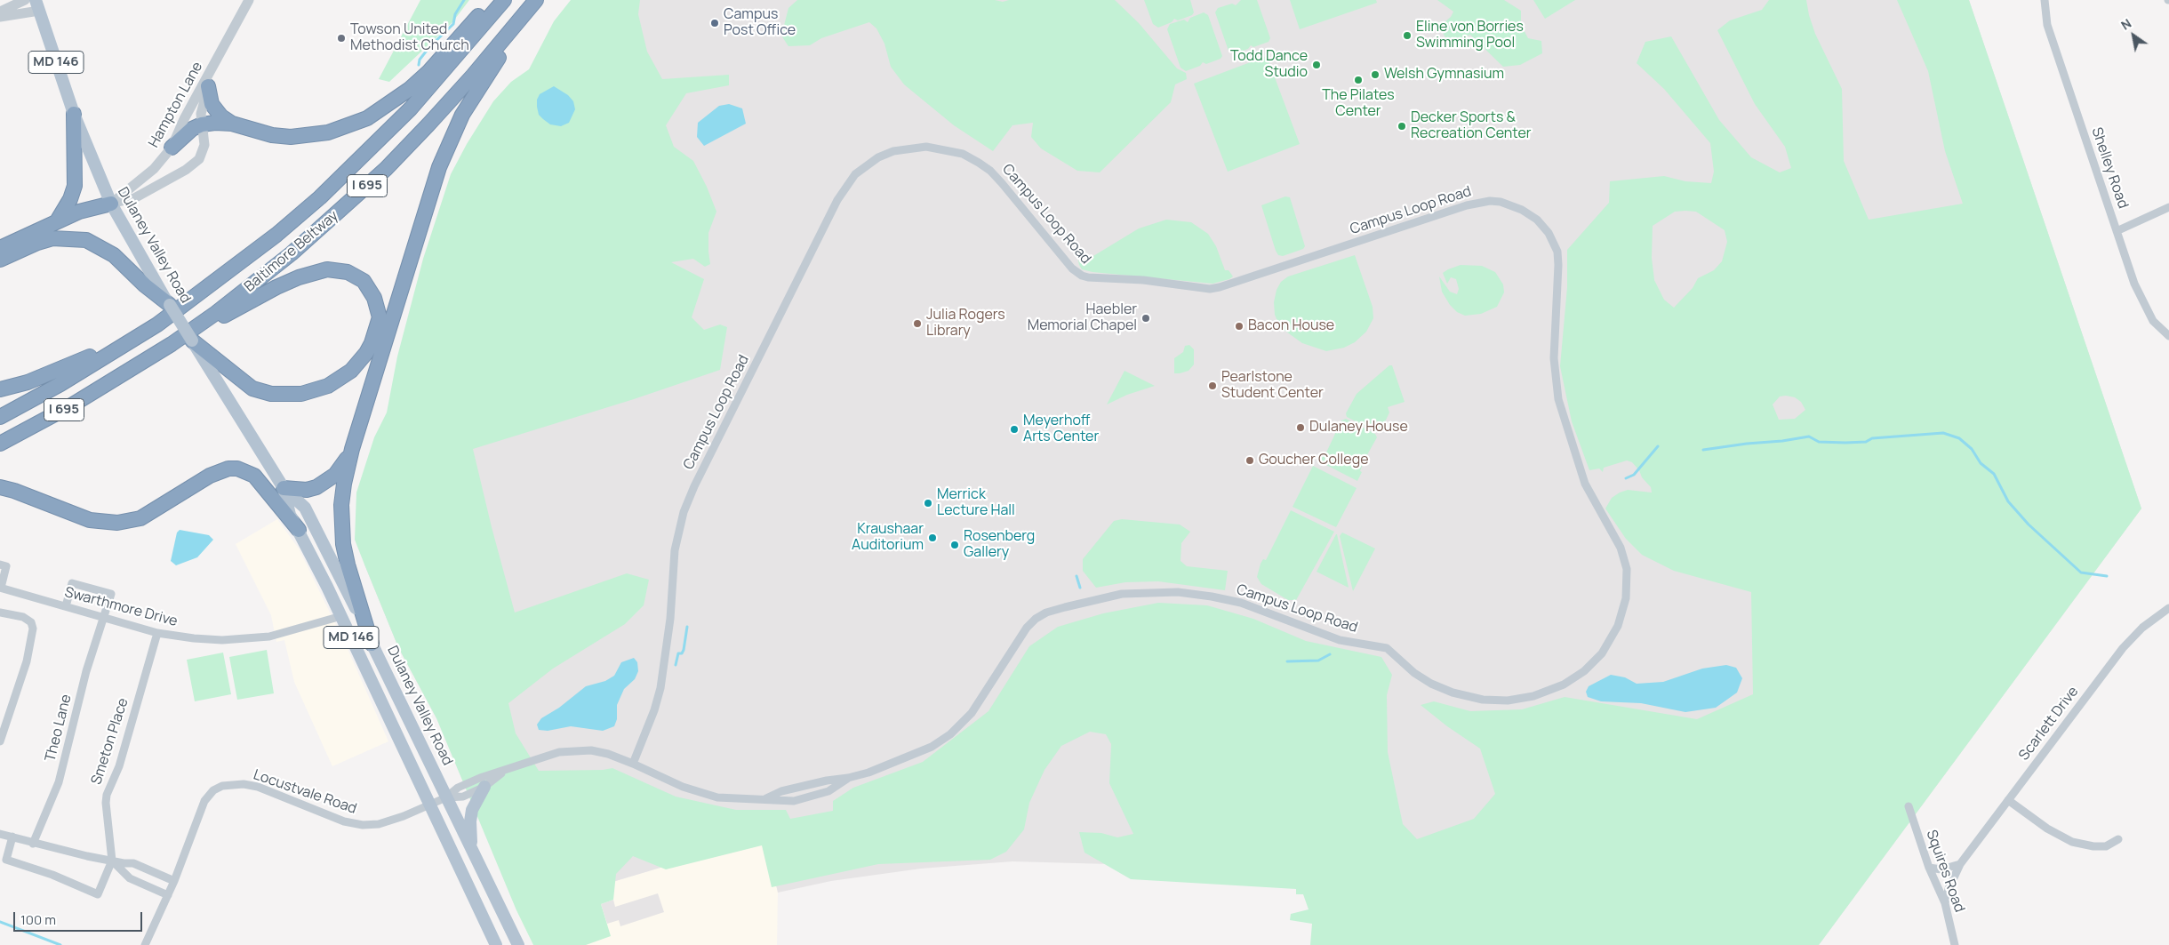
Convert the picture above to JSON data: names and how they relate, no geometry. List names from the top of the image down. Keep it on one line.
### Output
{"streets":{"highway":["I 695","Baltimore Beltway"],"main road":["MD 146","Dulaney Valley Road"],"street":["Hampton Lane","Shelley Road","Campus Loop Road","Swarthmore Drive","Scarlett Drive","Theo Lane","Smeton Place","Locustvale Road","Squires Road"]},"crossings":[["Hampton Lane","Dulaney Valley Road"],["Campus Loop Road","Dulaney Valley Road"],["Campus Loop Road","Locustvale Road"],["Dulaney Valley Road","Swarthmore Drive"],["Dulaney Valley Road","Locustvale Road"],["Swarthmore Drive","Theo Lane"],["Swarthmore Drive","Smeton Place"],["Scarlett Drive","Squires Road"]],"places":["Campus Post Office","Eline von Borries Swimming Pool","Towson United Methodist Church","Todd Dance Studio","Welsh Gymnasium","The Pilates Center","Decker Sports & Recreation Center","Haebler Memorial Chapel","Julia Rogers Library","Bacon House","Pearlstone Student Center","Dulaney House","Meyerhoff Arts Center","Goucher College","Merrick Lecture Hall","Kraushaar Auditorium","Rosenberg Gallery"],"scale_bar":"100 m","north":"top left"}
